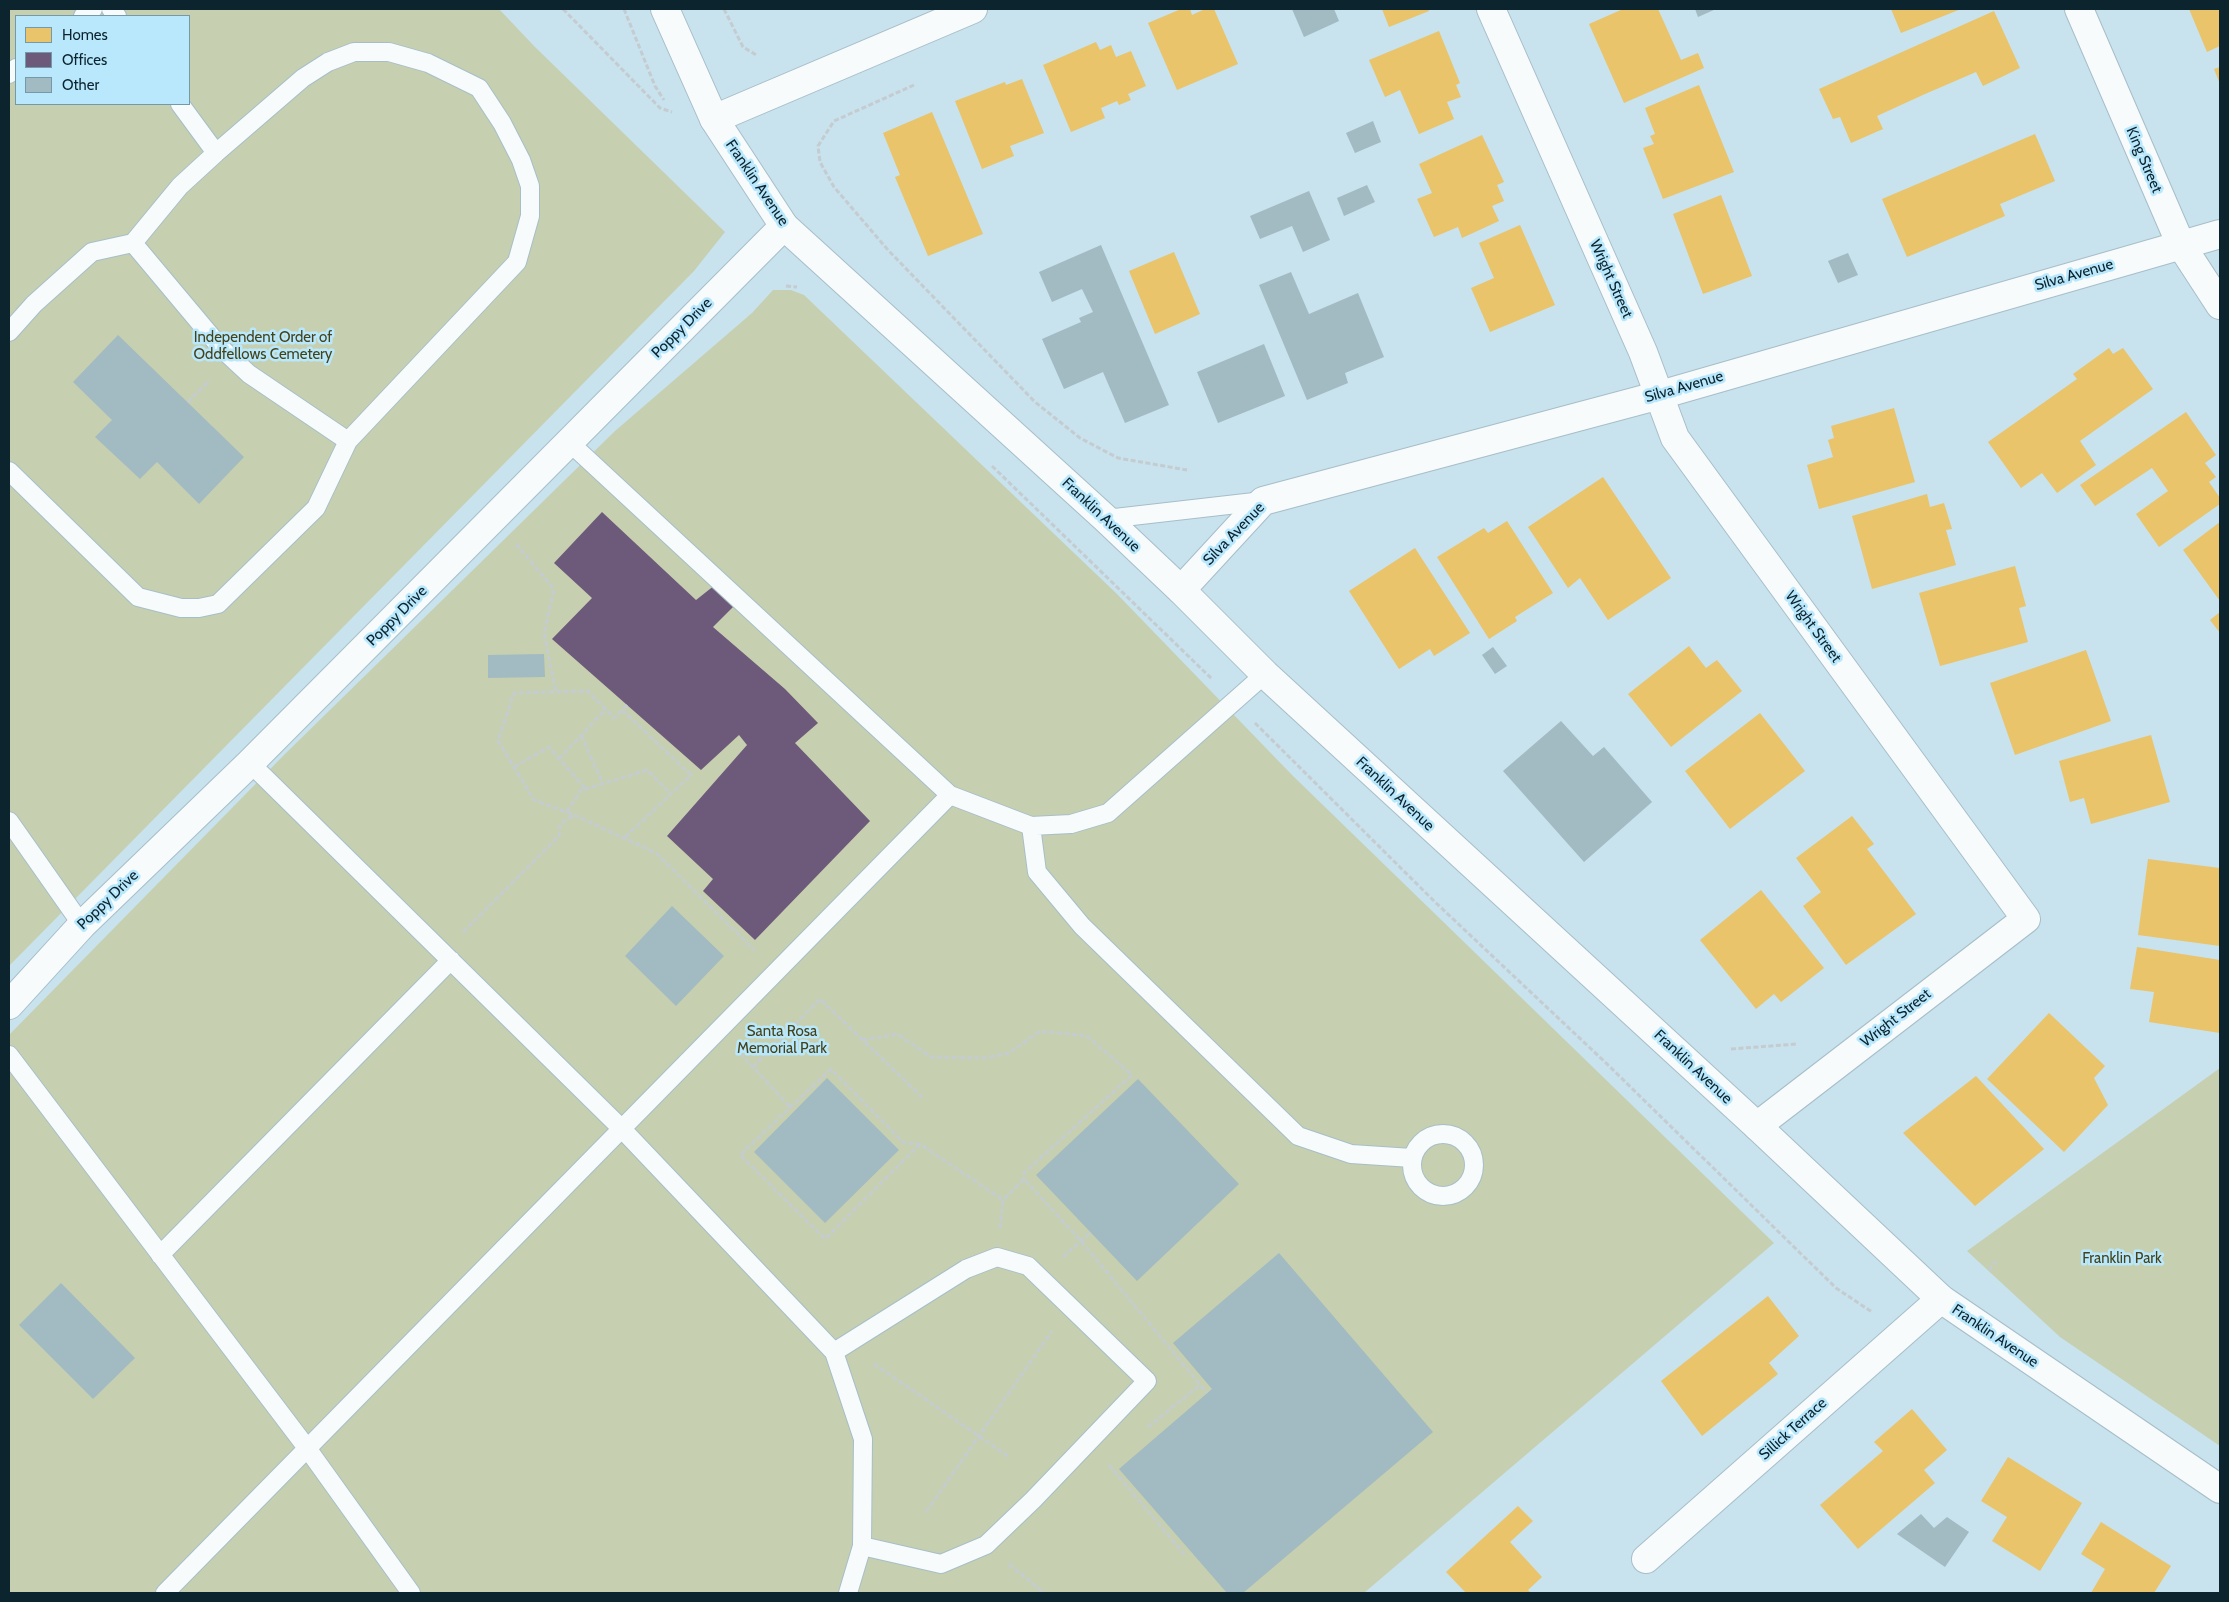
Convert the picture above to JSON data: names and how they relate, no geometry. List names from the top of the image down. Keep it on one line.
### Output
{"streets":{"street":["King Street","Franklin Avenue","Silva Avenue","Wright Street","Poppy Drive","Sillick Terrace"]},"crossings":[["King Street","Silva Avenue"],["Franklin Avenue","Silva Avenue"],["Franklin Avenue","Wright Street"],["Franklin Avenue","Poppy Drive"],["Franklin Avenue","Sillick Terrace"],["Silva Avenue","Wright Street"]],"parks":["Independent Order of Oddfellows Cemetery","Santa Rosa Memorial Park","Franklin Park"],"legend":["Homes","Offices","Other"]}
